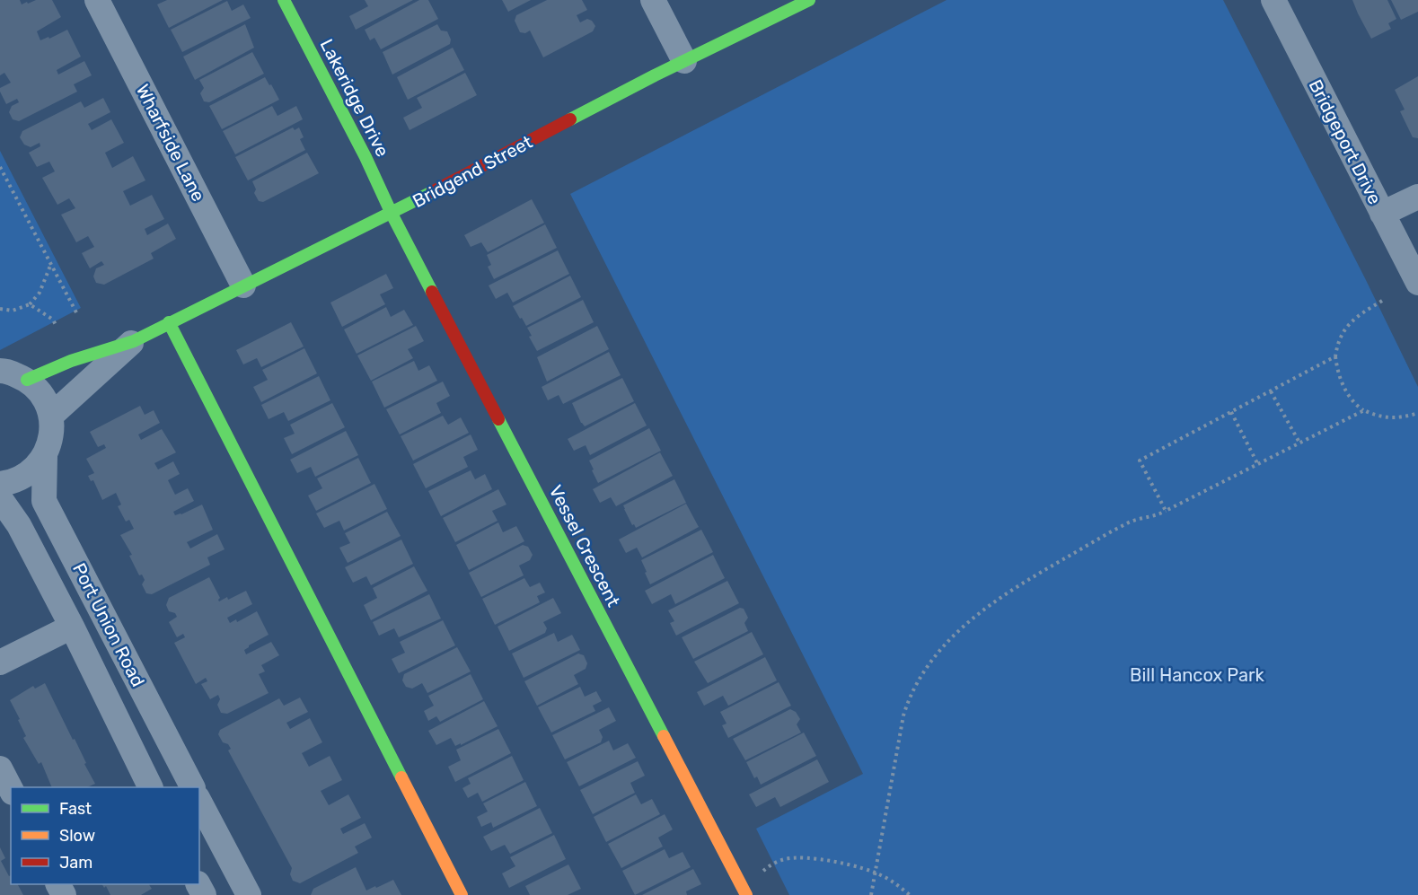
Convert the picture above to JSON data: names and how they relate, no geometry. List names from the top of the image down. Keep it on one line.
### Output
{"streets":{"street":["Lakeridge Drive","Bridgeport Drive","Wharfside Lane","Bridgend Street","Vessel Crescent","Port Union Road"]},"crossings":[["Lakeridge Drive","Bridgend Street"],["Lakeridge Drive","Vessel Crescent"],["Wharfside Lane","Bridgend Street"],["Bridgend Street","Vessel Crescent"],["Bridgend Street","Port Union Road"]],"parks":["Bill Hancox Park"],"legend":["Fast","Slow","Jam"]}
